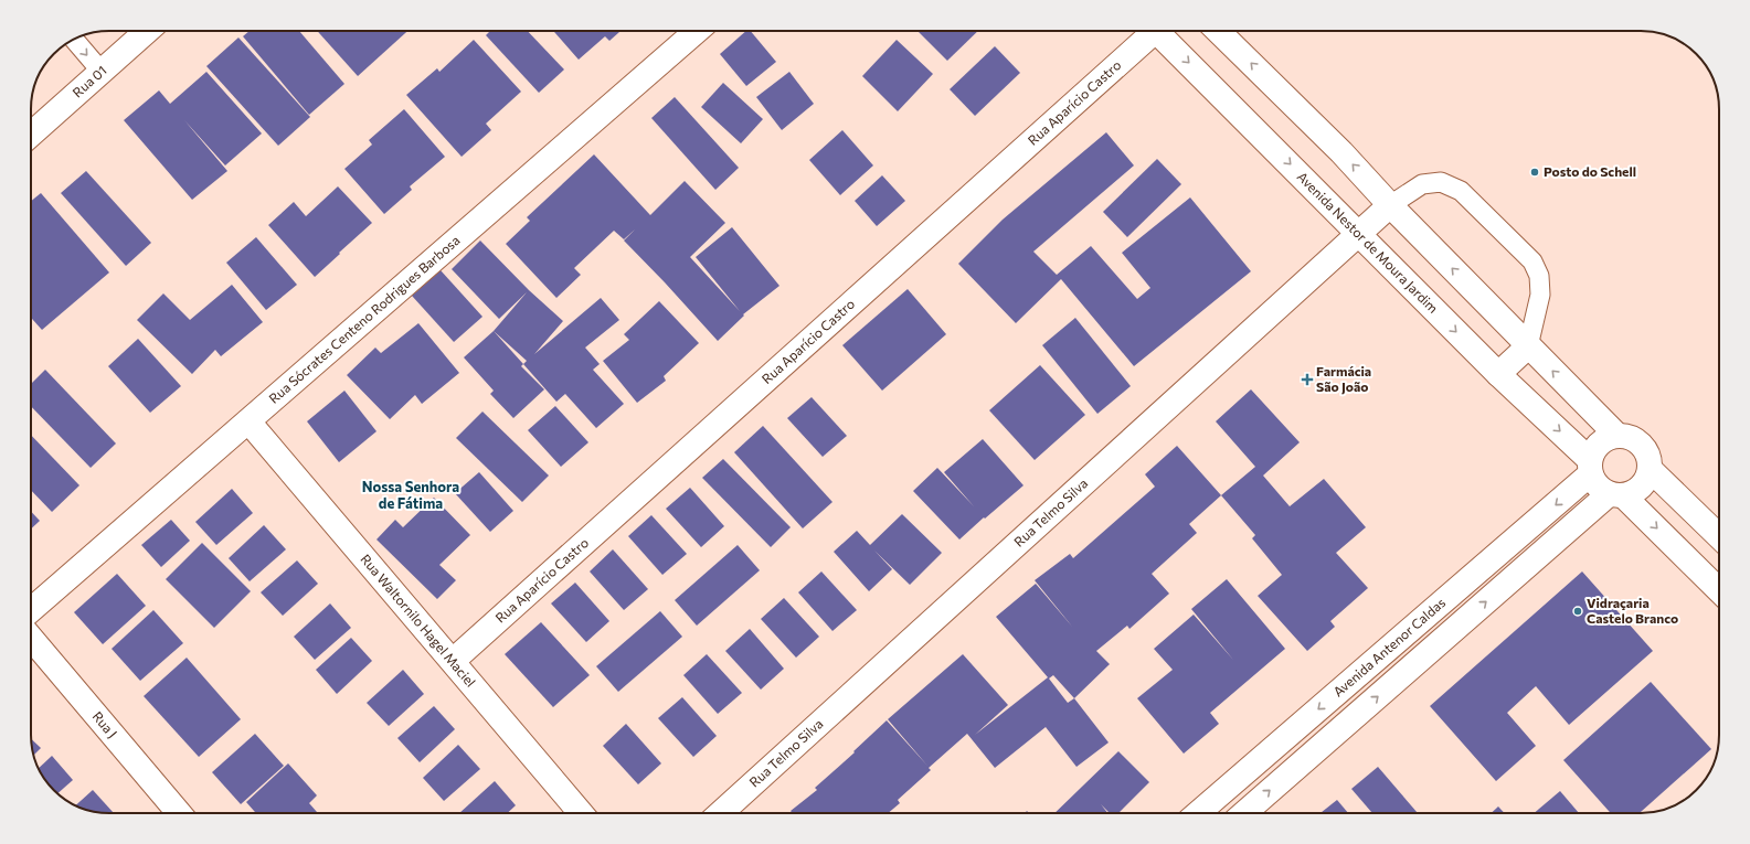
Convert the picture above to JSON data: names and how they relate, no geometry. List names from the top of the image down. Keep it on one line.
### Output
{"streets":{"street":["Rua 01","Rua Aparício Castro","Avenida Nestor de Moura Jardim","Rua Sócrates Centeno Rodrigues Barbosa","Rua Telmo Silva","Rua Waltornilo Hagel Maciel","Avenida Antenor Caldas","Rua J"]},"crossings":[["Rua Aparício Castro","Rua Waltornilo Hagel Maciel"],["Avenida Nestor de Moura Jardim","Rua Telmo Silva"],["Avenida Nestor de Moura Jardim","Avenida Antenor Caldas"],["Rua Sócrates Centeno Rodrigues Barbosa","Rua Waltornilo Hagel Maciel"]],"districts":["Nossa Senhora de Fátima"],"places":{"other":["Posto do Schell","Vidraçaria Castelo Branco"],"health":["Farmácia São João"]}}
